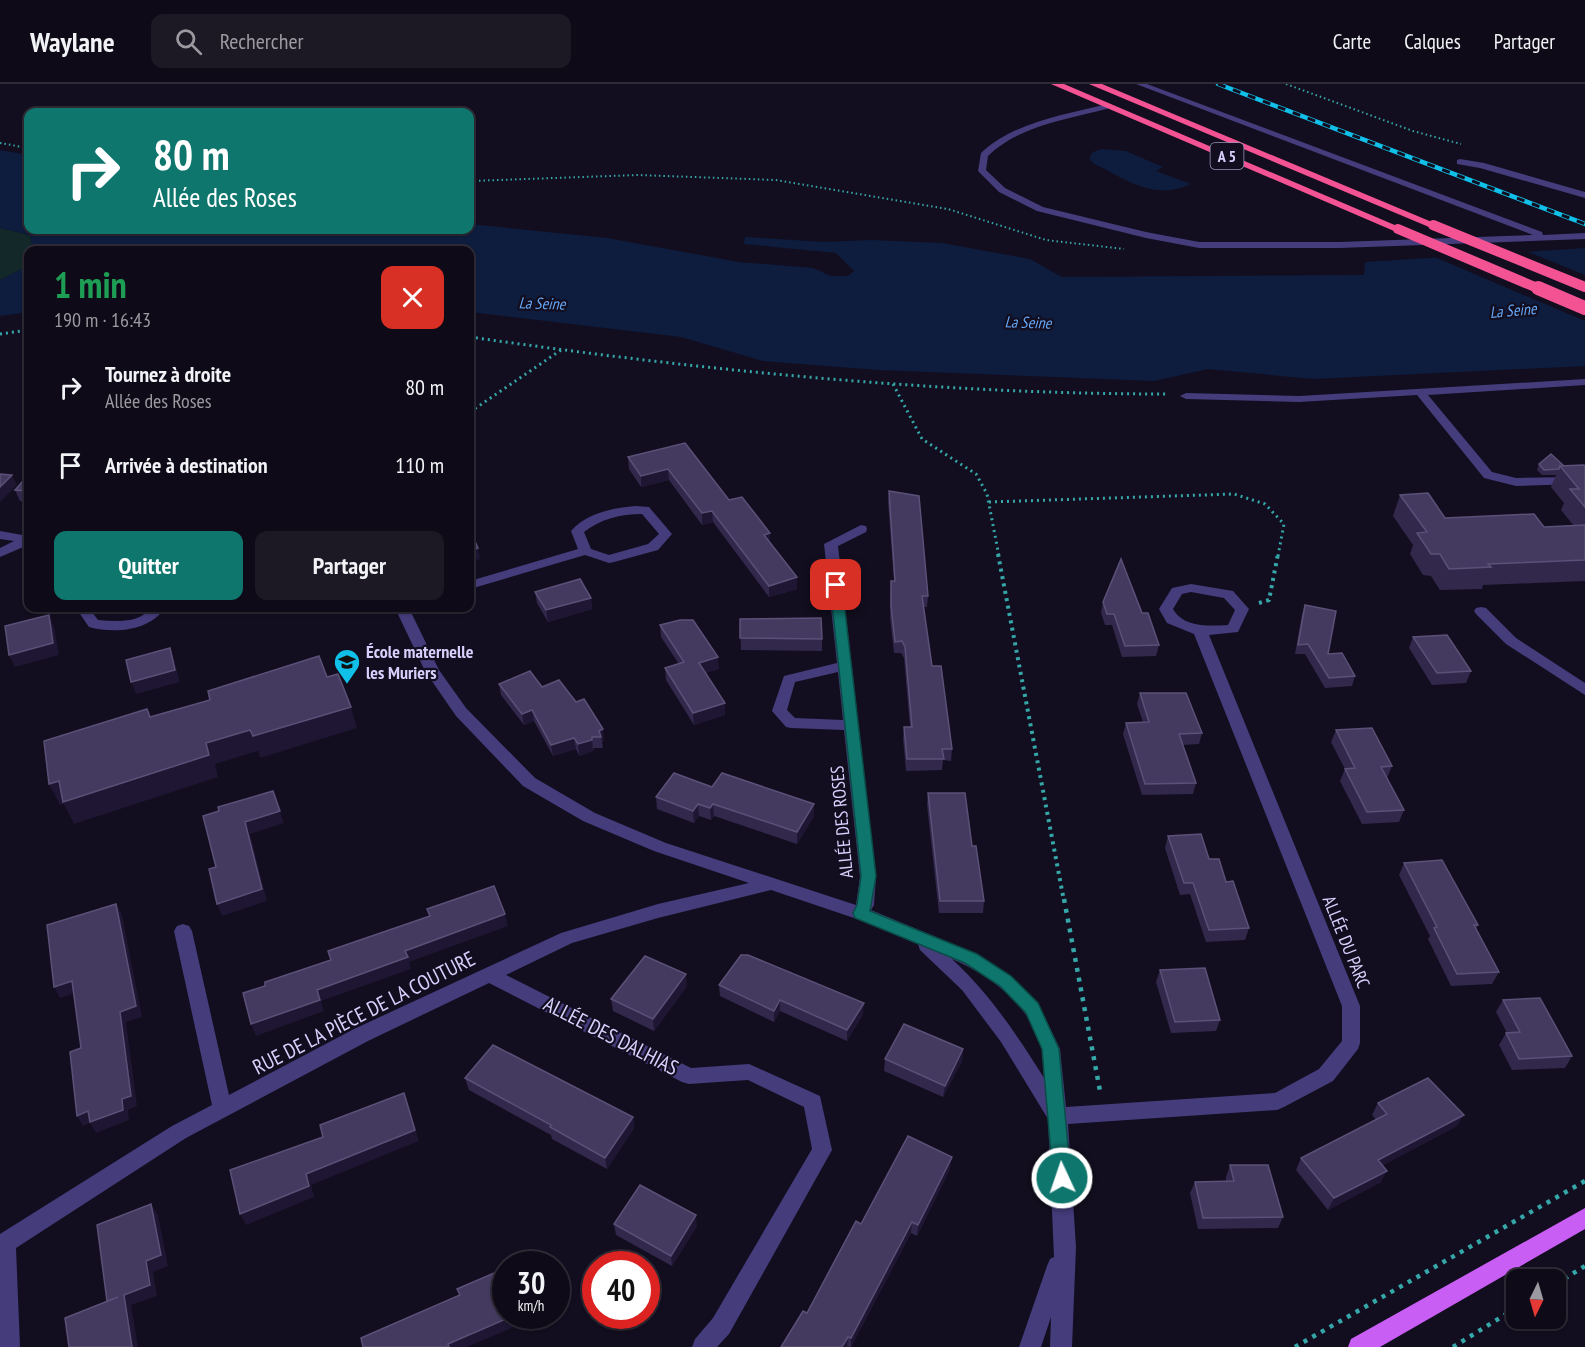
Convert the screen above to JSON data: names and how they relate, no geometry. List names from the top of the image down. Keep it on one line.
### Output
{"streets":{"highway":["A 5"],"street":["ALLÉE DES ROSES","ALLÉE DU PARC","RUE DE LA PIÈCE DE LA COUTURE","ALLÉE DES DALHIAS"]},"crossings":[["RUE DE LA PIÈCE DE LA COUTURE","ALLÉE DES DALHIAS"]],"water":["La Seine"],"places":{"school or university":["École maternelle les Muriers"]},"north":"bottom","page":{"header":"Waylane","search":"Rechercher","nav":["Carte","Calques","Partager"],"turn":["80 m","Allée des Roses"],"heading":["1 min","190 m · 16:43"],"list":[{"name":"Tournez à droite","note":"Allée des Roses","value":"80 m"},{"name":"Arrivée à destination","value":"110 m"}],"buttons":["Quitter","Partager"],"speed":"30 km/h","limit":"40"}}
